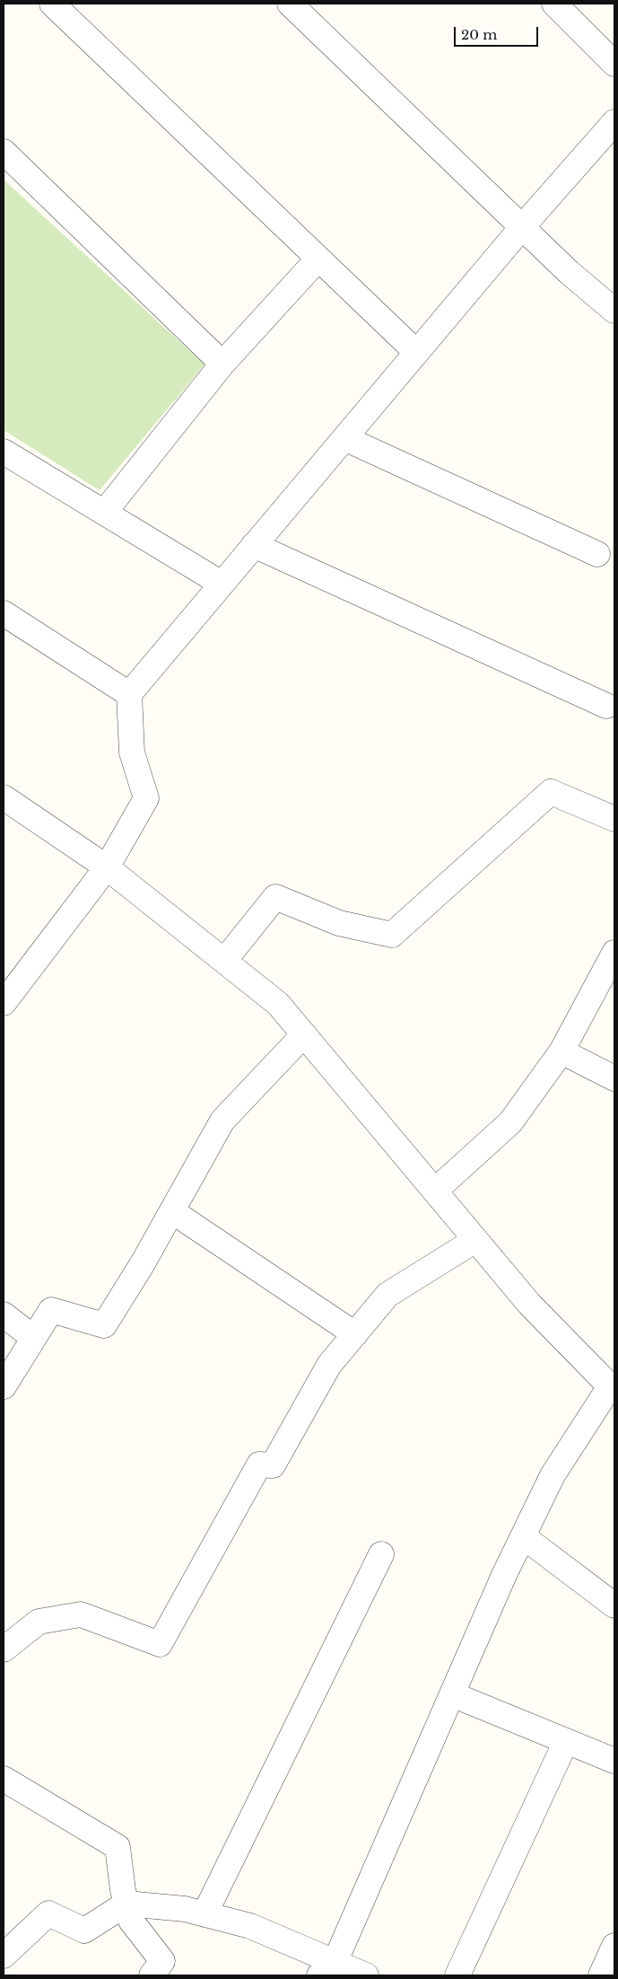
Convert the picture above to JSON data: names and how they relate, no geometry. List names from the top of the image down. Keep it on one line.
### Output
{"scale_bar":"20 m"}
